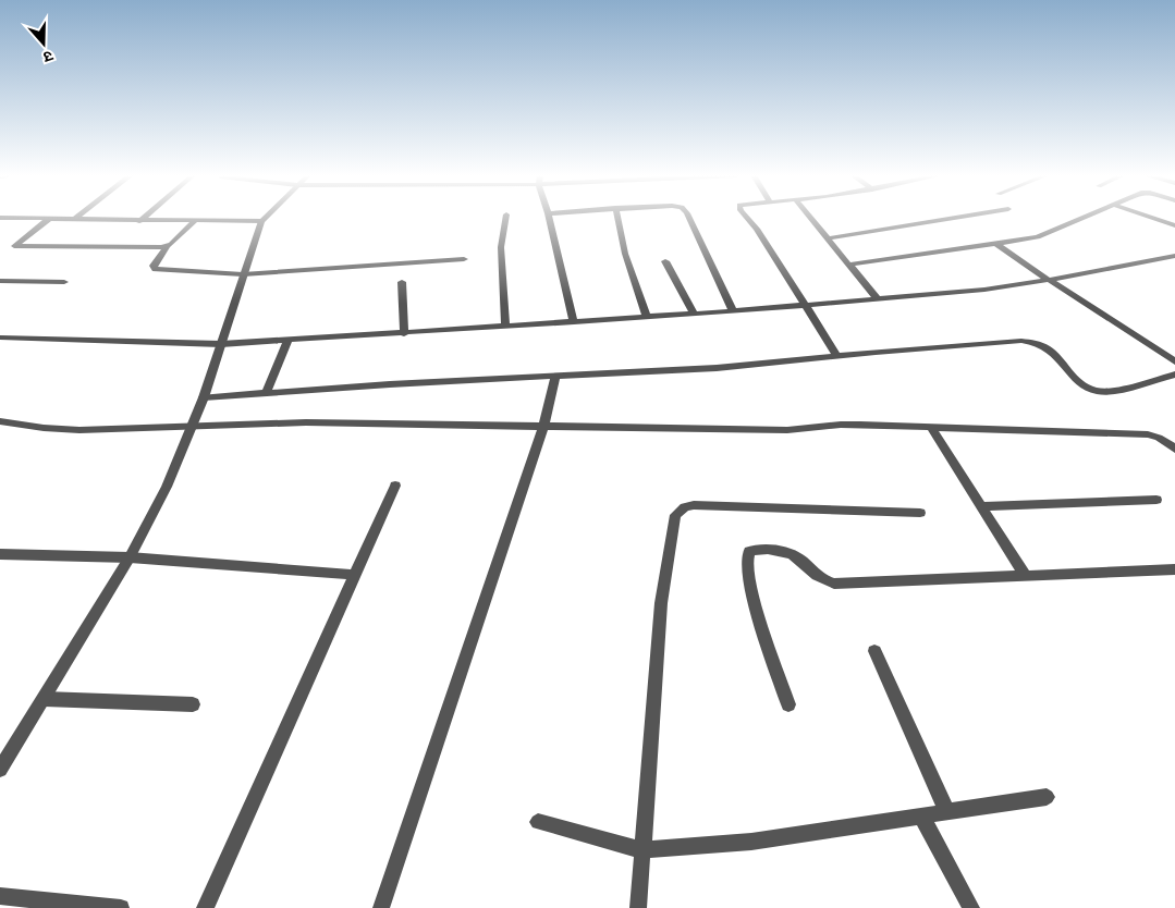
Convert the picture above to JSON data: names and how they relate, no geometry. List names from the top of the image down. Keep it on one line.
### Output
{"north":"bottom"}
